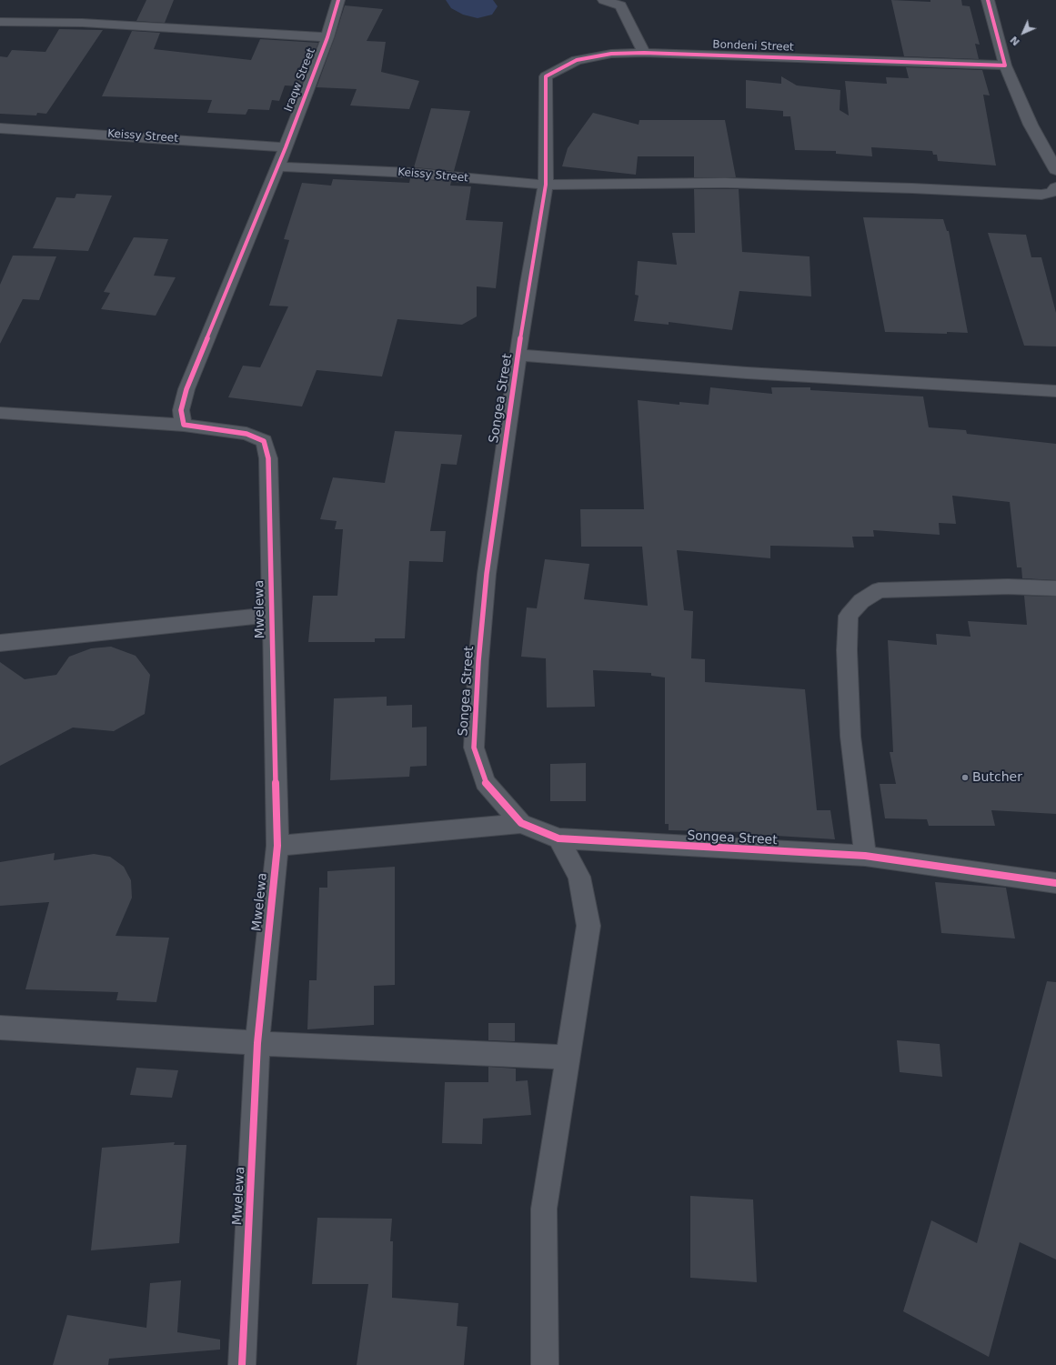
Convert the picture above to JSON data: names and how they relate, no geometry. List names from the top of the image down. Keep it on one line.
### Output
{"streets":{"street":["Bondeni Street","Iraqw Street","Keissy Street","Songea Street","Mwelewa"]},"crossings":[["Bondeni Street","Keissy Street"],["Bondeni Street","Songea Street"],["Iraqw Street","Keissy Street"],["Iraqw Street","Mwelewa"],["Keissy Street","Songea Street"]],"places":["Butcher"],"north":"bottom left"}
